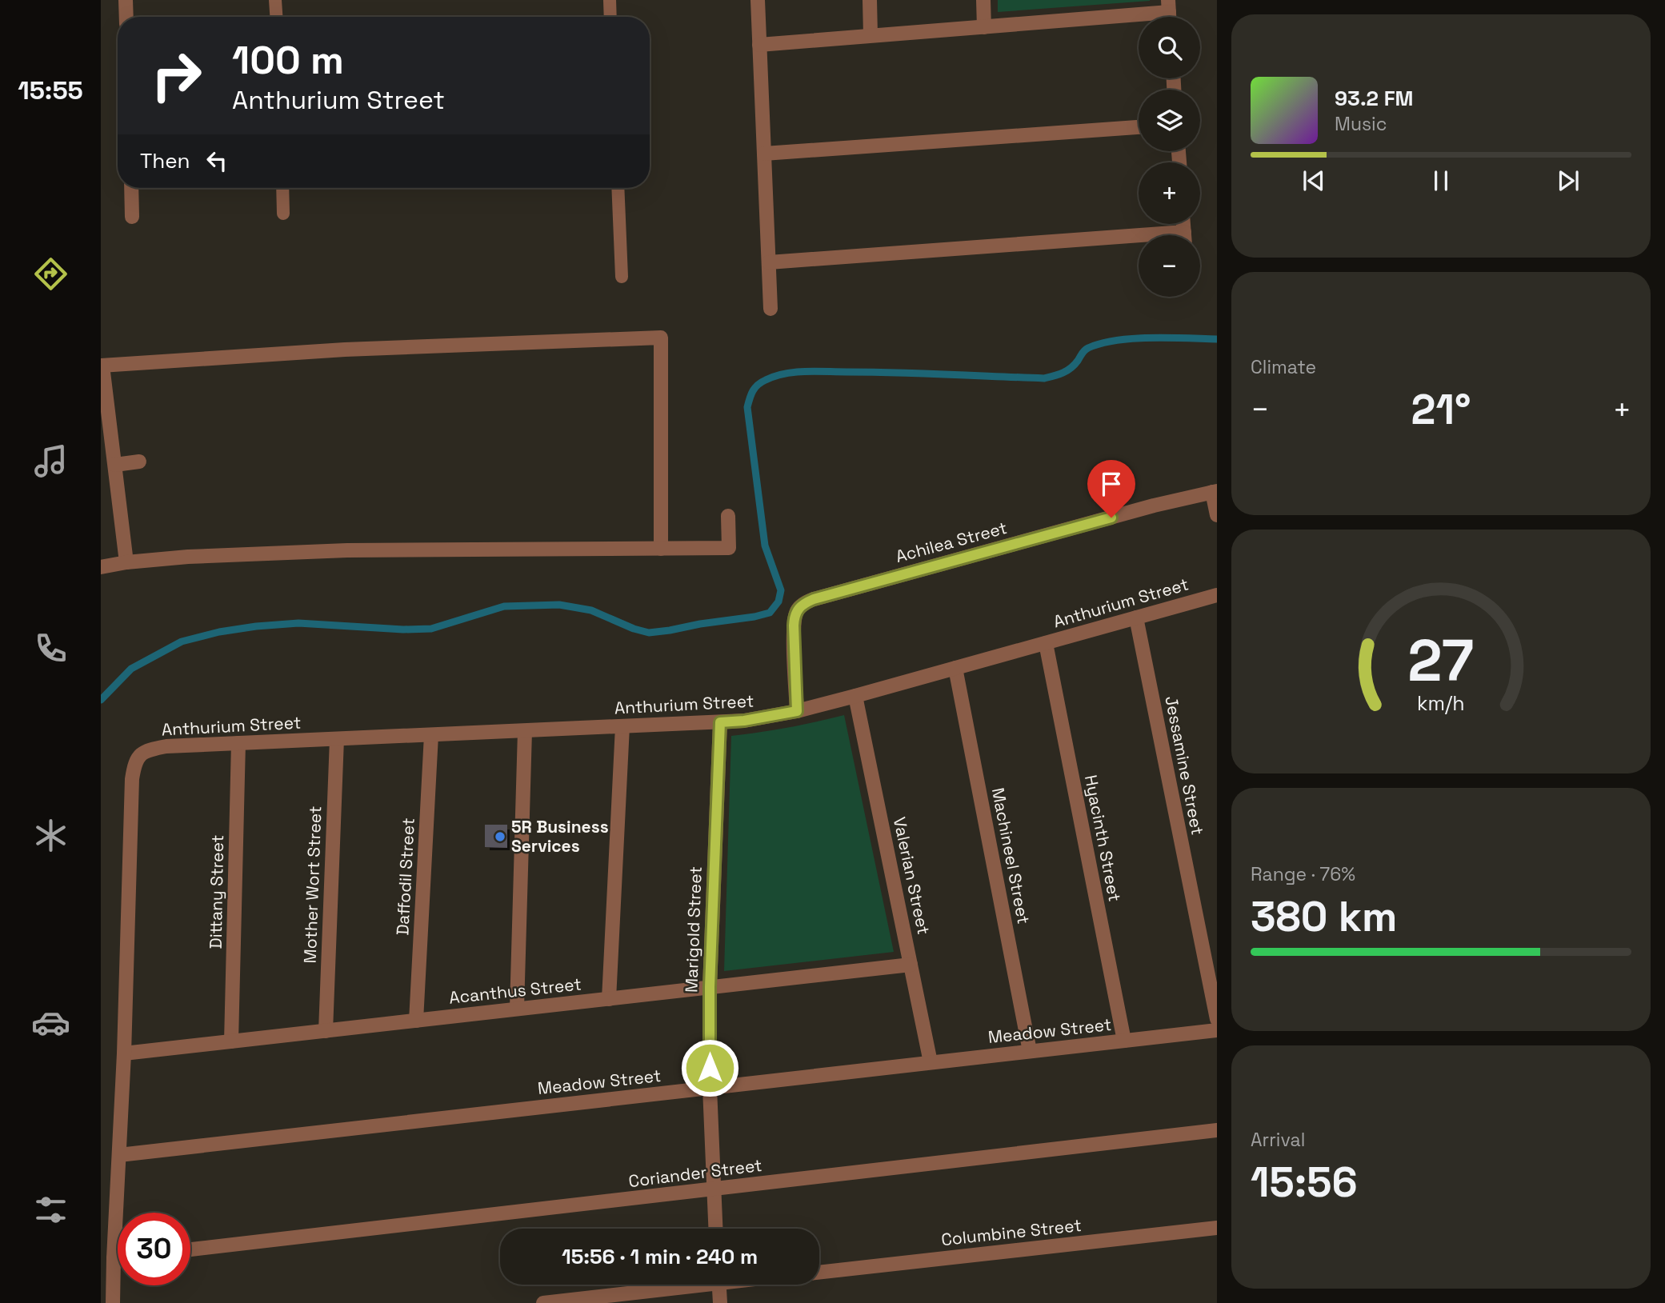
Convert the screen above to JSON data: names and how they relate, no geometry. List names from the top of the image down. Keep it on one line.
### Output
{"streets":{"street":["Achilea Street","Anthurium Street","Jessamine Street","Hyacinth Street","Machineel Street","Valerian Street","Daffodil Street","Mother Wort Street","Dittany Street","Marigold Street","Acanthus Street","Meadow Street","Coriander Street","Columbine Street"]},"crossings":[["Achilea Street","Anthurium Street"],["Anthurium Street","Jessamine Street"],["Anthurium Street","Hyacinth Street"],["Anthurium Street","Machineel Street"],["Anthurium Street","Valerian Street"],["Anthurium Street","Daffodil Street"],["Anthurium Street","Mother Wort Street"],["Anthurium Street","Dittany Street"],["Anthurium Street","Marigold Street"],["Anthurium Street","Acanthus Street"],["Hyacinth Street","Meadow Street"],["Machineel Street","Meadow Street"],["Valerian Street","Acanthus Street"],["Valerian Street","Meadow Street"],["Daffodil Street","Acanthus Street"],["Mother Wort Street","Acanthus Street"],["Dittany Street","Acanthus Street"],["Marigold Street","Acanthus Street"],["Marigold Street","Meadow Street"],["Marigold Street","Coriander Street"]],"places":["5R Business Services"],"page":{"tabs":"15:55","map_buttons":["+","−"],"turn":["100 m","Anthurium Street"],"song":["93.2 FM","Music"],"then":"Then","tile":["Climate",["Range · 76%","380 km"],["Arrival","15:56"]],"heat":["−","21°","+"],"limit":"30","trip":"15:56 · 1 min · 240 m","gauge":["27","km/h"]}}
